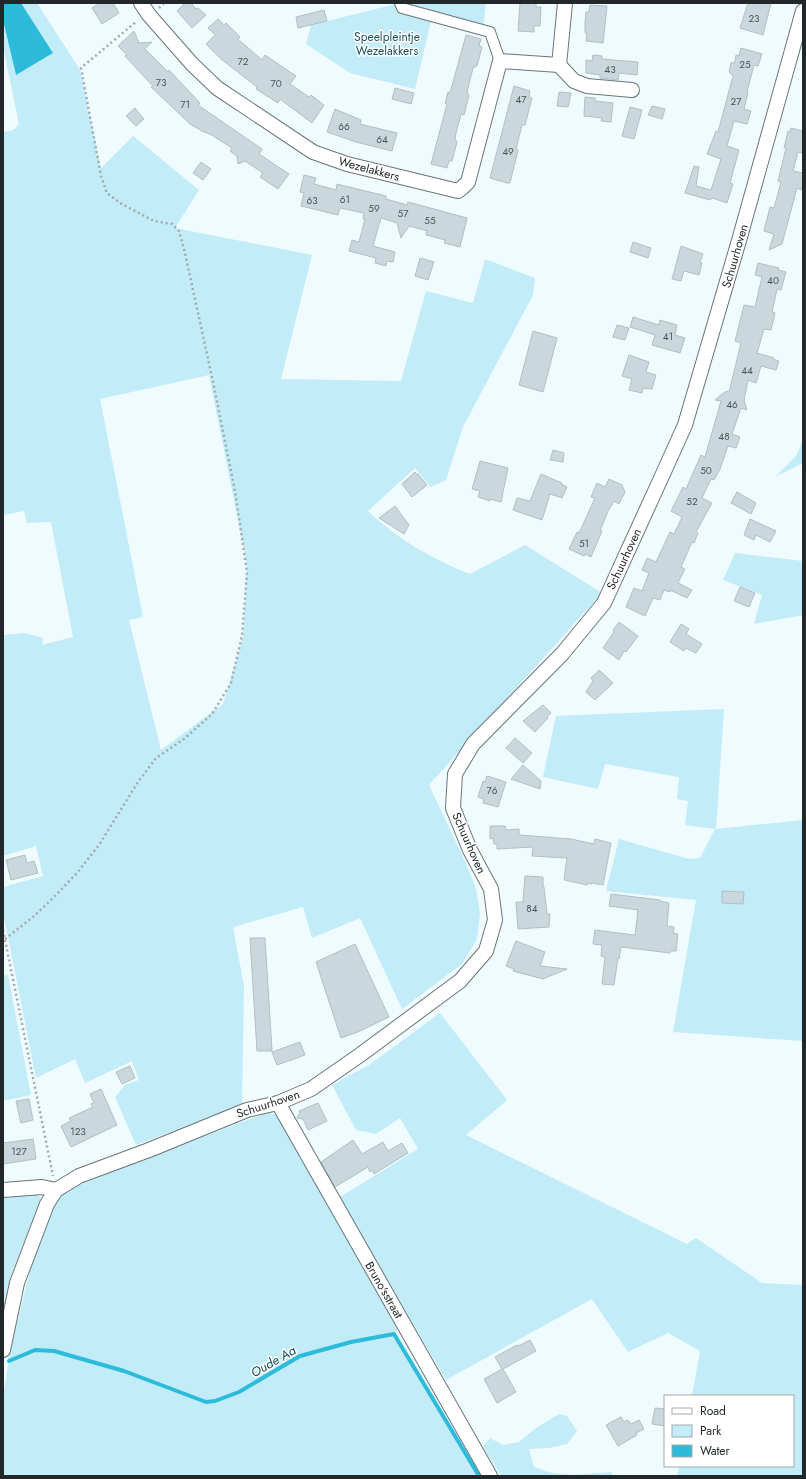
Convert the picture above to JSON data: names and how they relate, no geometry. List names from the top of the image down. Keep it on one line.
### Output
{"streets":{"street":["Wezelakkers","Schuurhoven","Bruno'sstraat"]},"crossings":[["Schuurhoven","Bruno'sstraat"]],"water":["Oude Aa"],"parks":["Speelpleintje Wezelakkers"],"house_numbers":["23","72","25","43","73","70","47","27","71","66","64","49","61","63","59","57","55","40","41","44","46","48","50","52","51","76","84","123","127"],"legend":["Road","Park","Water"]}
